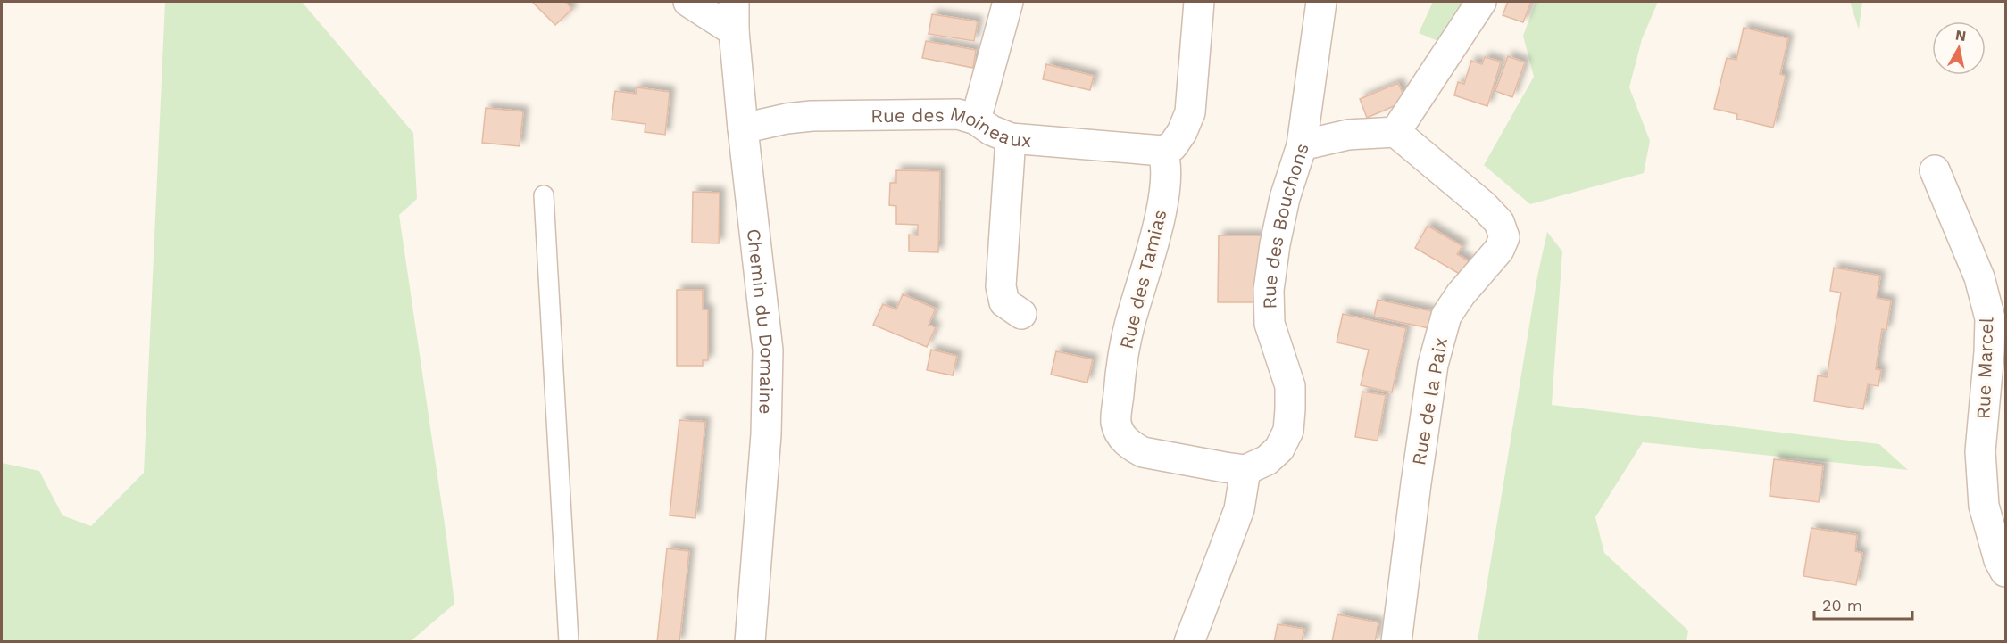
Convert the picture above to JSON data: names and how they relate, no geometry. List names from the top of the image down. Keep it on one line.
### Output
{"streets":{"street":["Rue des Moineaux","Rue des Bouchons","Rue des Tamias","Chemin du Domaine","Rue Marcel","Rue de la Paix"]},"crossings":[["Rue des Moineaux","Rue des Tamias"],["Rue des Moineaux","Chemin du Domaine"],["Rue des Bouchons","Rue des Tamias"]],"scale_bar":"20 m","north":"top"}
